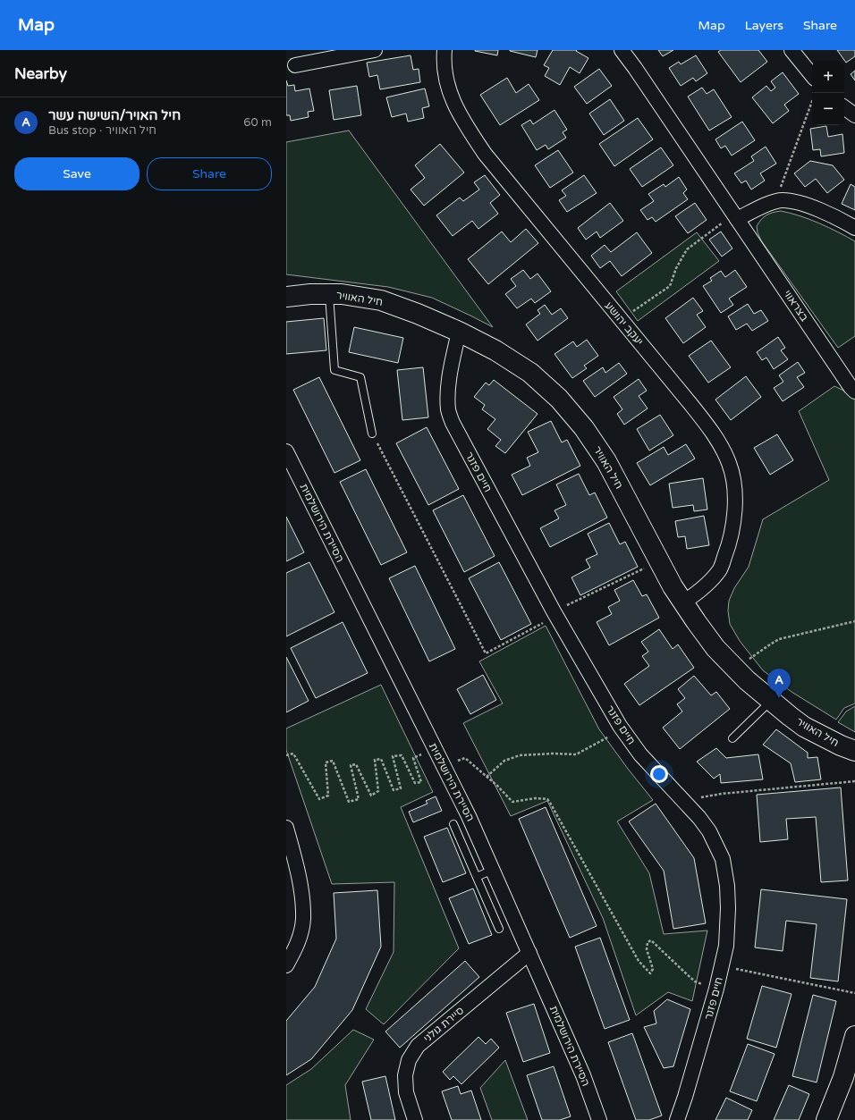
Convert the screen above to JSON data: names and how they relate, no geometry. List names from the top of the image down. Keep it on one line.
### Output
{"streets":{"street":["חיל האוויר","בצראווי","יעקב יהושע","חיים פזנר","הסיירת הירושלמית","סיירת גולני"]},"crossings":[["חיל האוויר","יעקב יהושע"],["חיל האוויר","חיים פזנר"],["הסיירת הירושלמית","סיירת גולני"]],"page":{"header":"Map","nav":["Map","Layers","Share"],"heading":"Nearby","map_buttons":["+","−"],"list":[{"mark":"A","name":"חיל האויר/השישה עשר","note":"Bus stop · חיל האוויר","value":"60 m"}],"buttons":["Save","Share"],"pins":"A"}}
